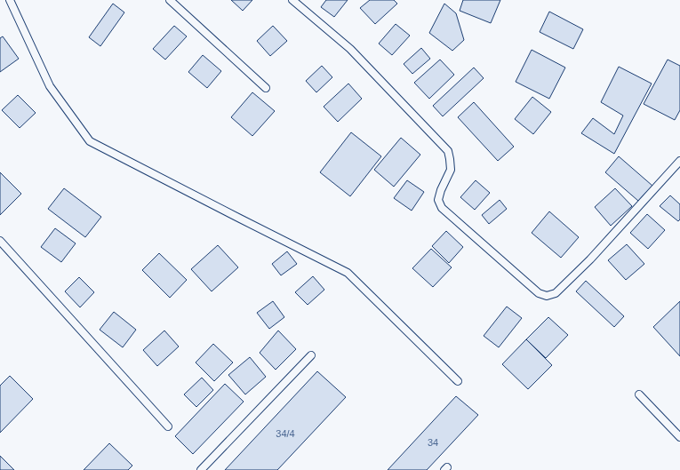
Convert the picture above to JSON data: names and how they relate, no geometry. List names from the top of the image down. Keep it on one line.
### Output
{"house_numbers":["34/4","34"]}
